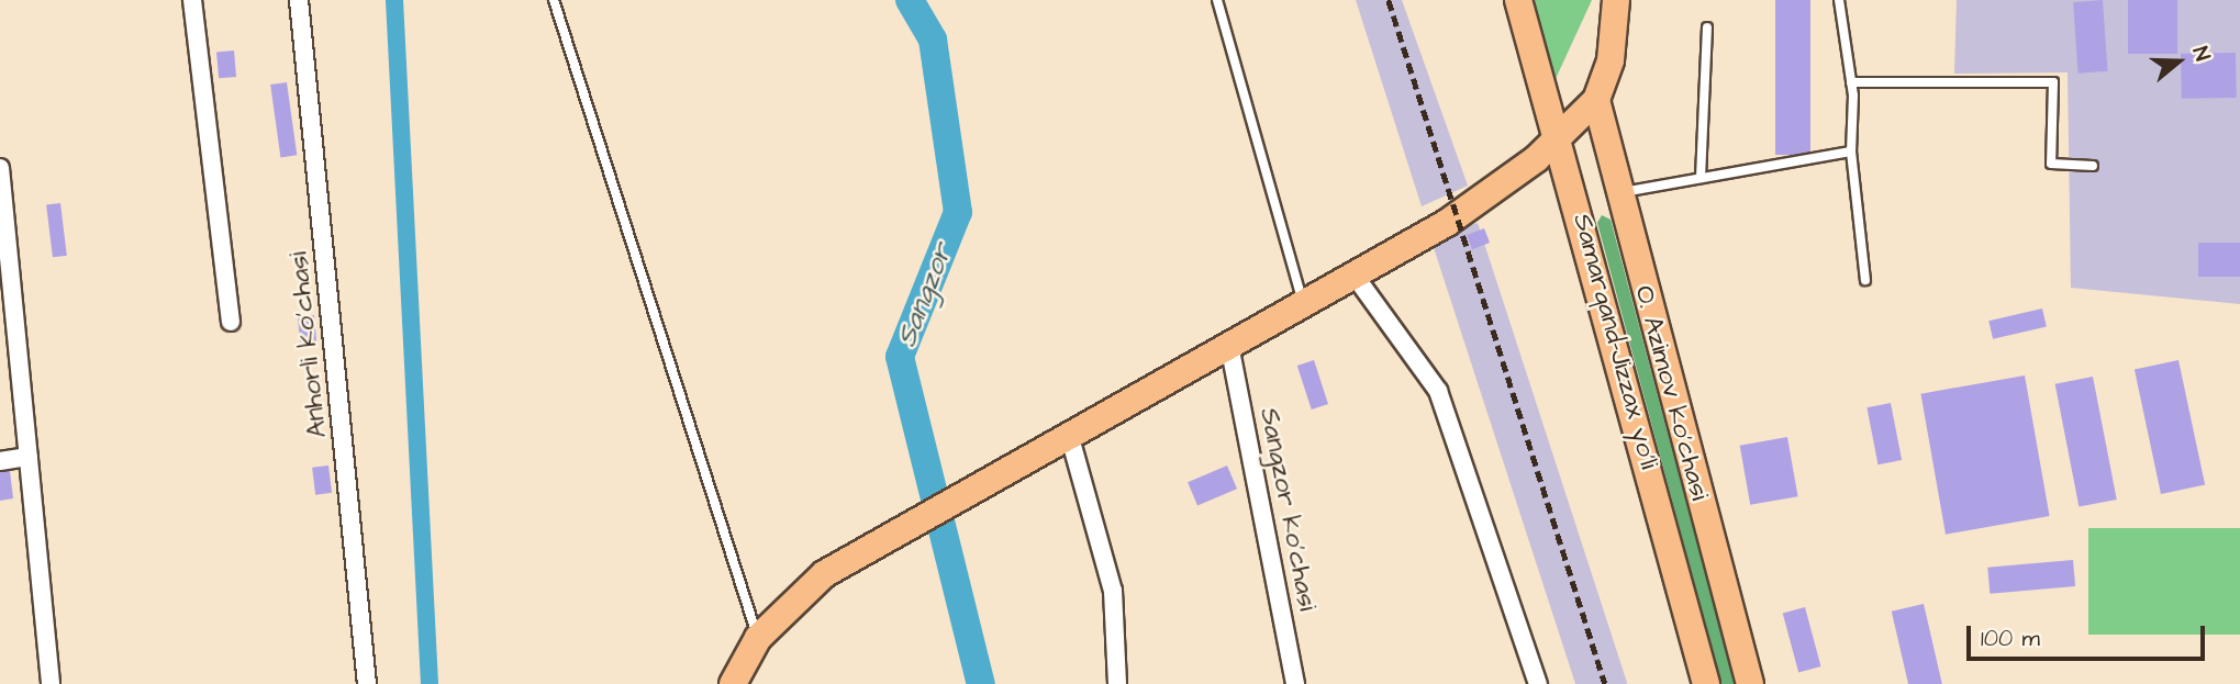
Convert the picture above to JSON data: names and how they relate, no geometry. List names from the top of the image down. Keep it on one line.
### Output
{"streets":{"main road":["Samarqand-Jizzax yo'li","O. Azimov ko'chasi"],"street":["Anhorli ko'chasi","Sangzor ko'chasi"]},"water":["Sangzor"],"scale_bar":"100 m","north":"right"}
